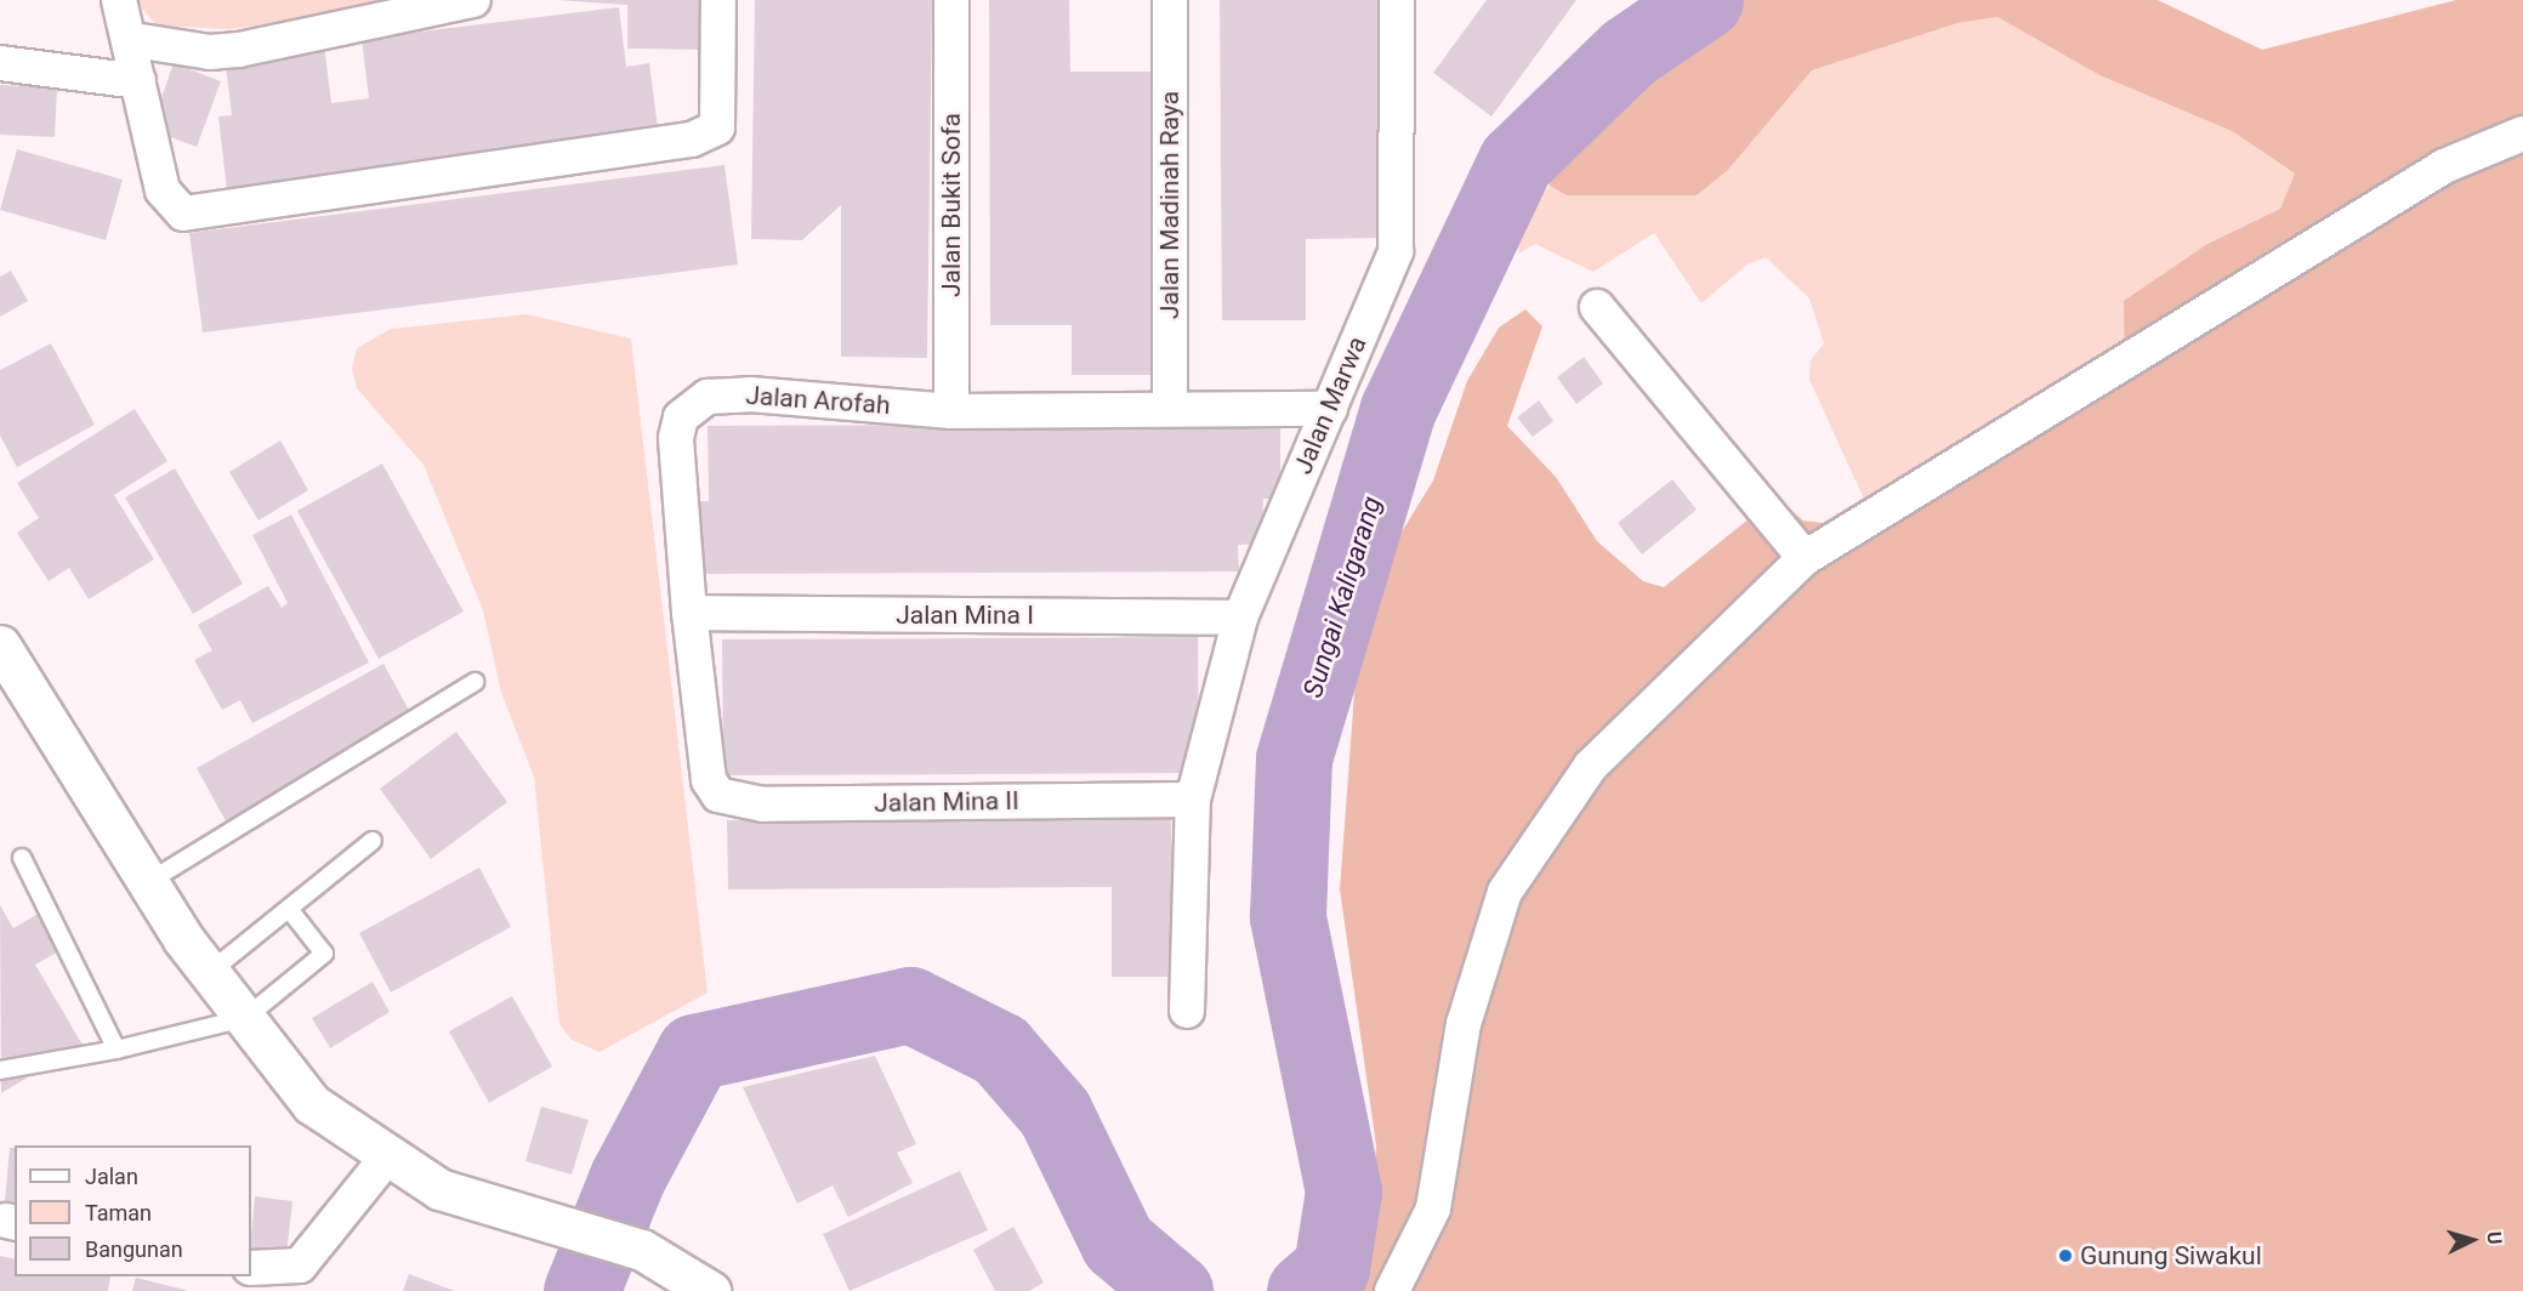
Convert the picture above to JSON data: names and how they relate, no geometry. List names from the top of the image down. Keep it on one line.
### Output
{"streets":{"street":["Jalan Bukit Sofa","Jalan Madinah Raya","Jalan Arofah","Jalan Marwa","Jalan Mina I","Jalan Mina II"]},"crossings":[["Jalan Bukit Sofa","Jalan Arofah"],["Jalan Madinah Raya","Jalan Arofah"],["Jalan Arofah","Jalan Marwa"],["Jalan Arofah","Jalan Mina I"],["Jalan Arofah","Jalan Mina II"],["Jalan Marwa","Jalan Mina I"],["Jalan Marwa","Jalan Mina II"]],"water":["Sungai Kaligarang"],"places":["Gunung Siwakul"],"legend":["Jalan","Taman","Bangunan"],"north":"right"}
